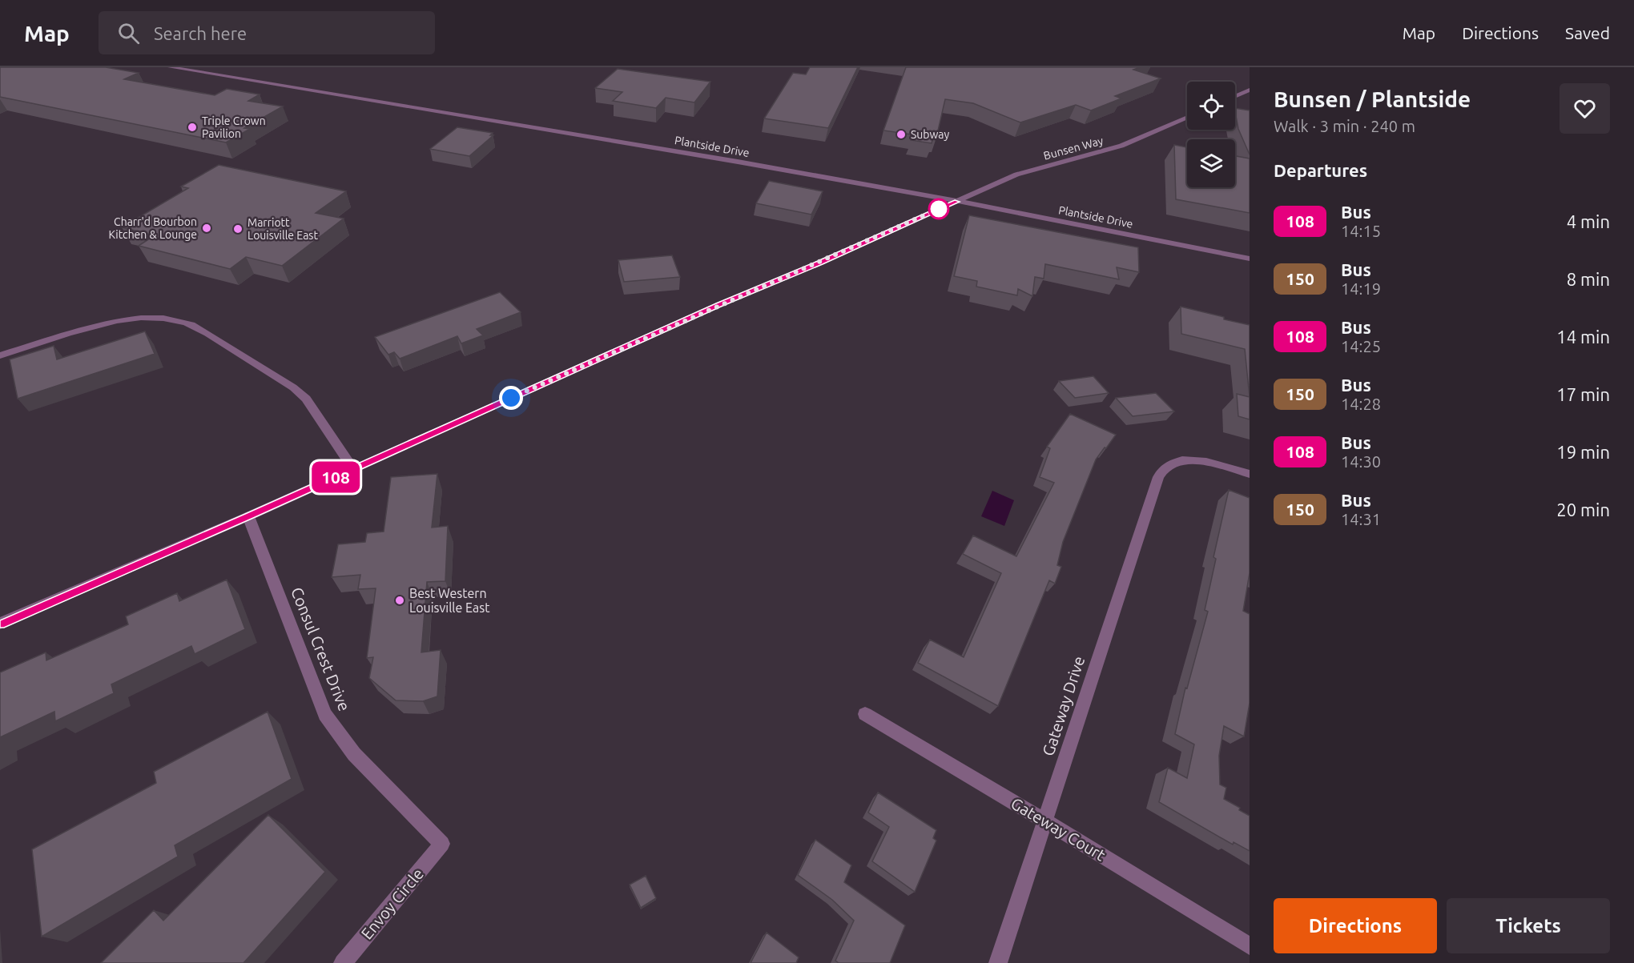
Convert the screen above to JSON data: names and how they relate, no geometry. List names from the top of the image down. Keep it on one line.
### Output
{"streets":{"street":["Plantside Drive","Bunsen Way","Consul Crest Drive","Gateway Drive","Gateway Court","Envoy Circle"]},"crossings":[["Plantside Drive","Bunsen Way"],["Bunsen Way","Consul Crest Drive"],["Consul Crest Drive","Envoy Circle"],["Gateway Drive","Gateway Court"]],"places":["Triple Crown Pavilion","Subway","Charr'd Bourbon Kitchen & Lounge","Marriott Louisville East","Best Western Louisville East"],"lines":["bus line 108"],"page":{"header":"Map","search":"Search here","nav":["Map","Directions","Saved"],"on_map":"108","heading":[["Bunsen / Plantside","Walk · 3 min · 240 m"],"Departures"],"list":[{"mark":"108","name":"Bus","note":"14:15","value":"4 min"},{"mark":"150","name":"Bus","note":"14:19","value":"8 min"},{"mark":"108","name":"Bus","note":"14:25","value":"14 min"},{"mark":"150","name":"Bus","note":"14:28","value":"17 min"},{"mark":"108","name":"Bus","note":"14:30","value":"19 min"},{"mark":"150","name":"Bus","note":"14:31","value":"20 min"}],"buttons":["Directions","Tickets"]}}
